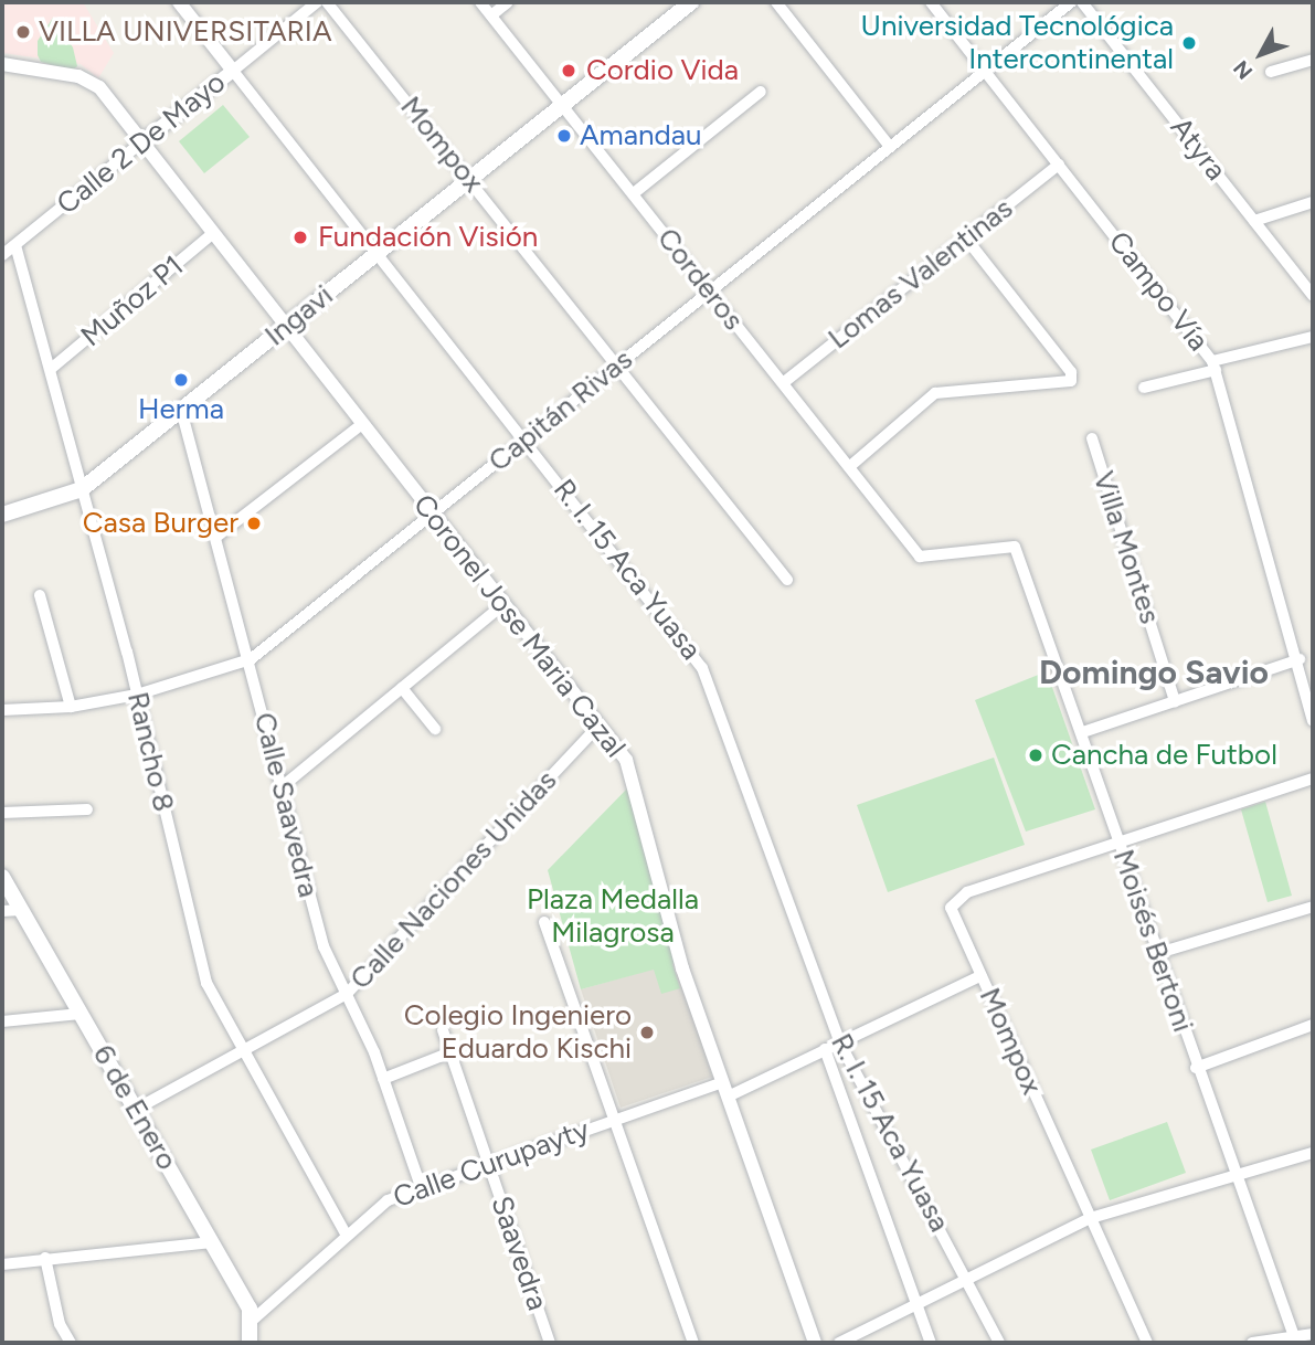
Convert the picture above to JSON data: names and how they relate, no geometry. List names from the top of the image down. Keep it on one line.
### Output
{"streets":{"main road":["Ingavi","6 de Enero"],"street":["Calle 2 De Mayo","Mompox","Atyra","Lomas Valentinas","Corderos","Campo Vía","Muñoz P1","Capitán Rivas","Villa Montes","R. I. 15 Aca Yuasa","Coronel Jose Maria Cazal","Rancho 8","Calle Saavedra","Calle Naciones Unidas","Moisés Bertoni","Calle Curupayty","Saavedra"]},"crossings":[["Calle 2 De Mayo","R. I. 15 Aca Yuasa"],["Calle 2 De Mayo","Coronel Jose Maria Cazal"],["Calle 2 De Mayo","Rancho 8"],["Mompox","Ingavi"],["Mompox","Capitán Rivas"],["Mompox","Moisés Bertoni"],["Lomas Valentinas","Corderos"],["Lomas Valentinas","Campo Vía"],["Corderos","Ingavi"],["Corderos","Capitán Rivas"],["Corderos","Moisés Bertoni"],["Campo Vía","Capitán Rivas"],["Muñoz P1","Coronel Jose Maria Cazal"],["Muñoz P1","Rancho 8"],["Ingavi","R. I. 15 Aca Yuasa"],["Ingavi","Coronel Jose Maria Cazal"],["Ingavi","Rancho 8"],["Ingavi","Calle Saavedra"],["Capitán Rivas","R. I. 15 Aca Yuasa"],["Capitán Rivas","Coronel Jose Maria Cazal"],["Capitán Rivas","Rancho 8"],["Capitán Rivas","Calle Saavedra"],["Coronel Jose Maria Cazal","Calle Naciones Unidas"],["Coronel Jose Maria Cazal","Calle Curupayty"],["Rancho 8","Calle Naciones Unidas"],["Rancho 8","Calle Curupayty"],["Calle Saavedra","Calle Naciones Unidas"],["Calle Saavedra","Calle Curupayty"],["Calle Naciones Unidas","6 de Enero"],["6 de Enero","Calle Curupayty"],["Calle Curupayty","Saavedra"]],"districts":["Domingo Savio"],"parks":["Plaza Medalla Milagrosa"],"places":["VILLA UNIVERSITARIA","Universidad Tecnológica Intercontinental","Cordio Vida","Amandau","Fundación Visión","Herma","Casa Burger","Cancha de Futbol","Colegio Ingeniero Eduardo Kischi"],"north":"bottom left"}
